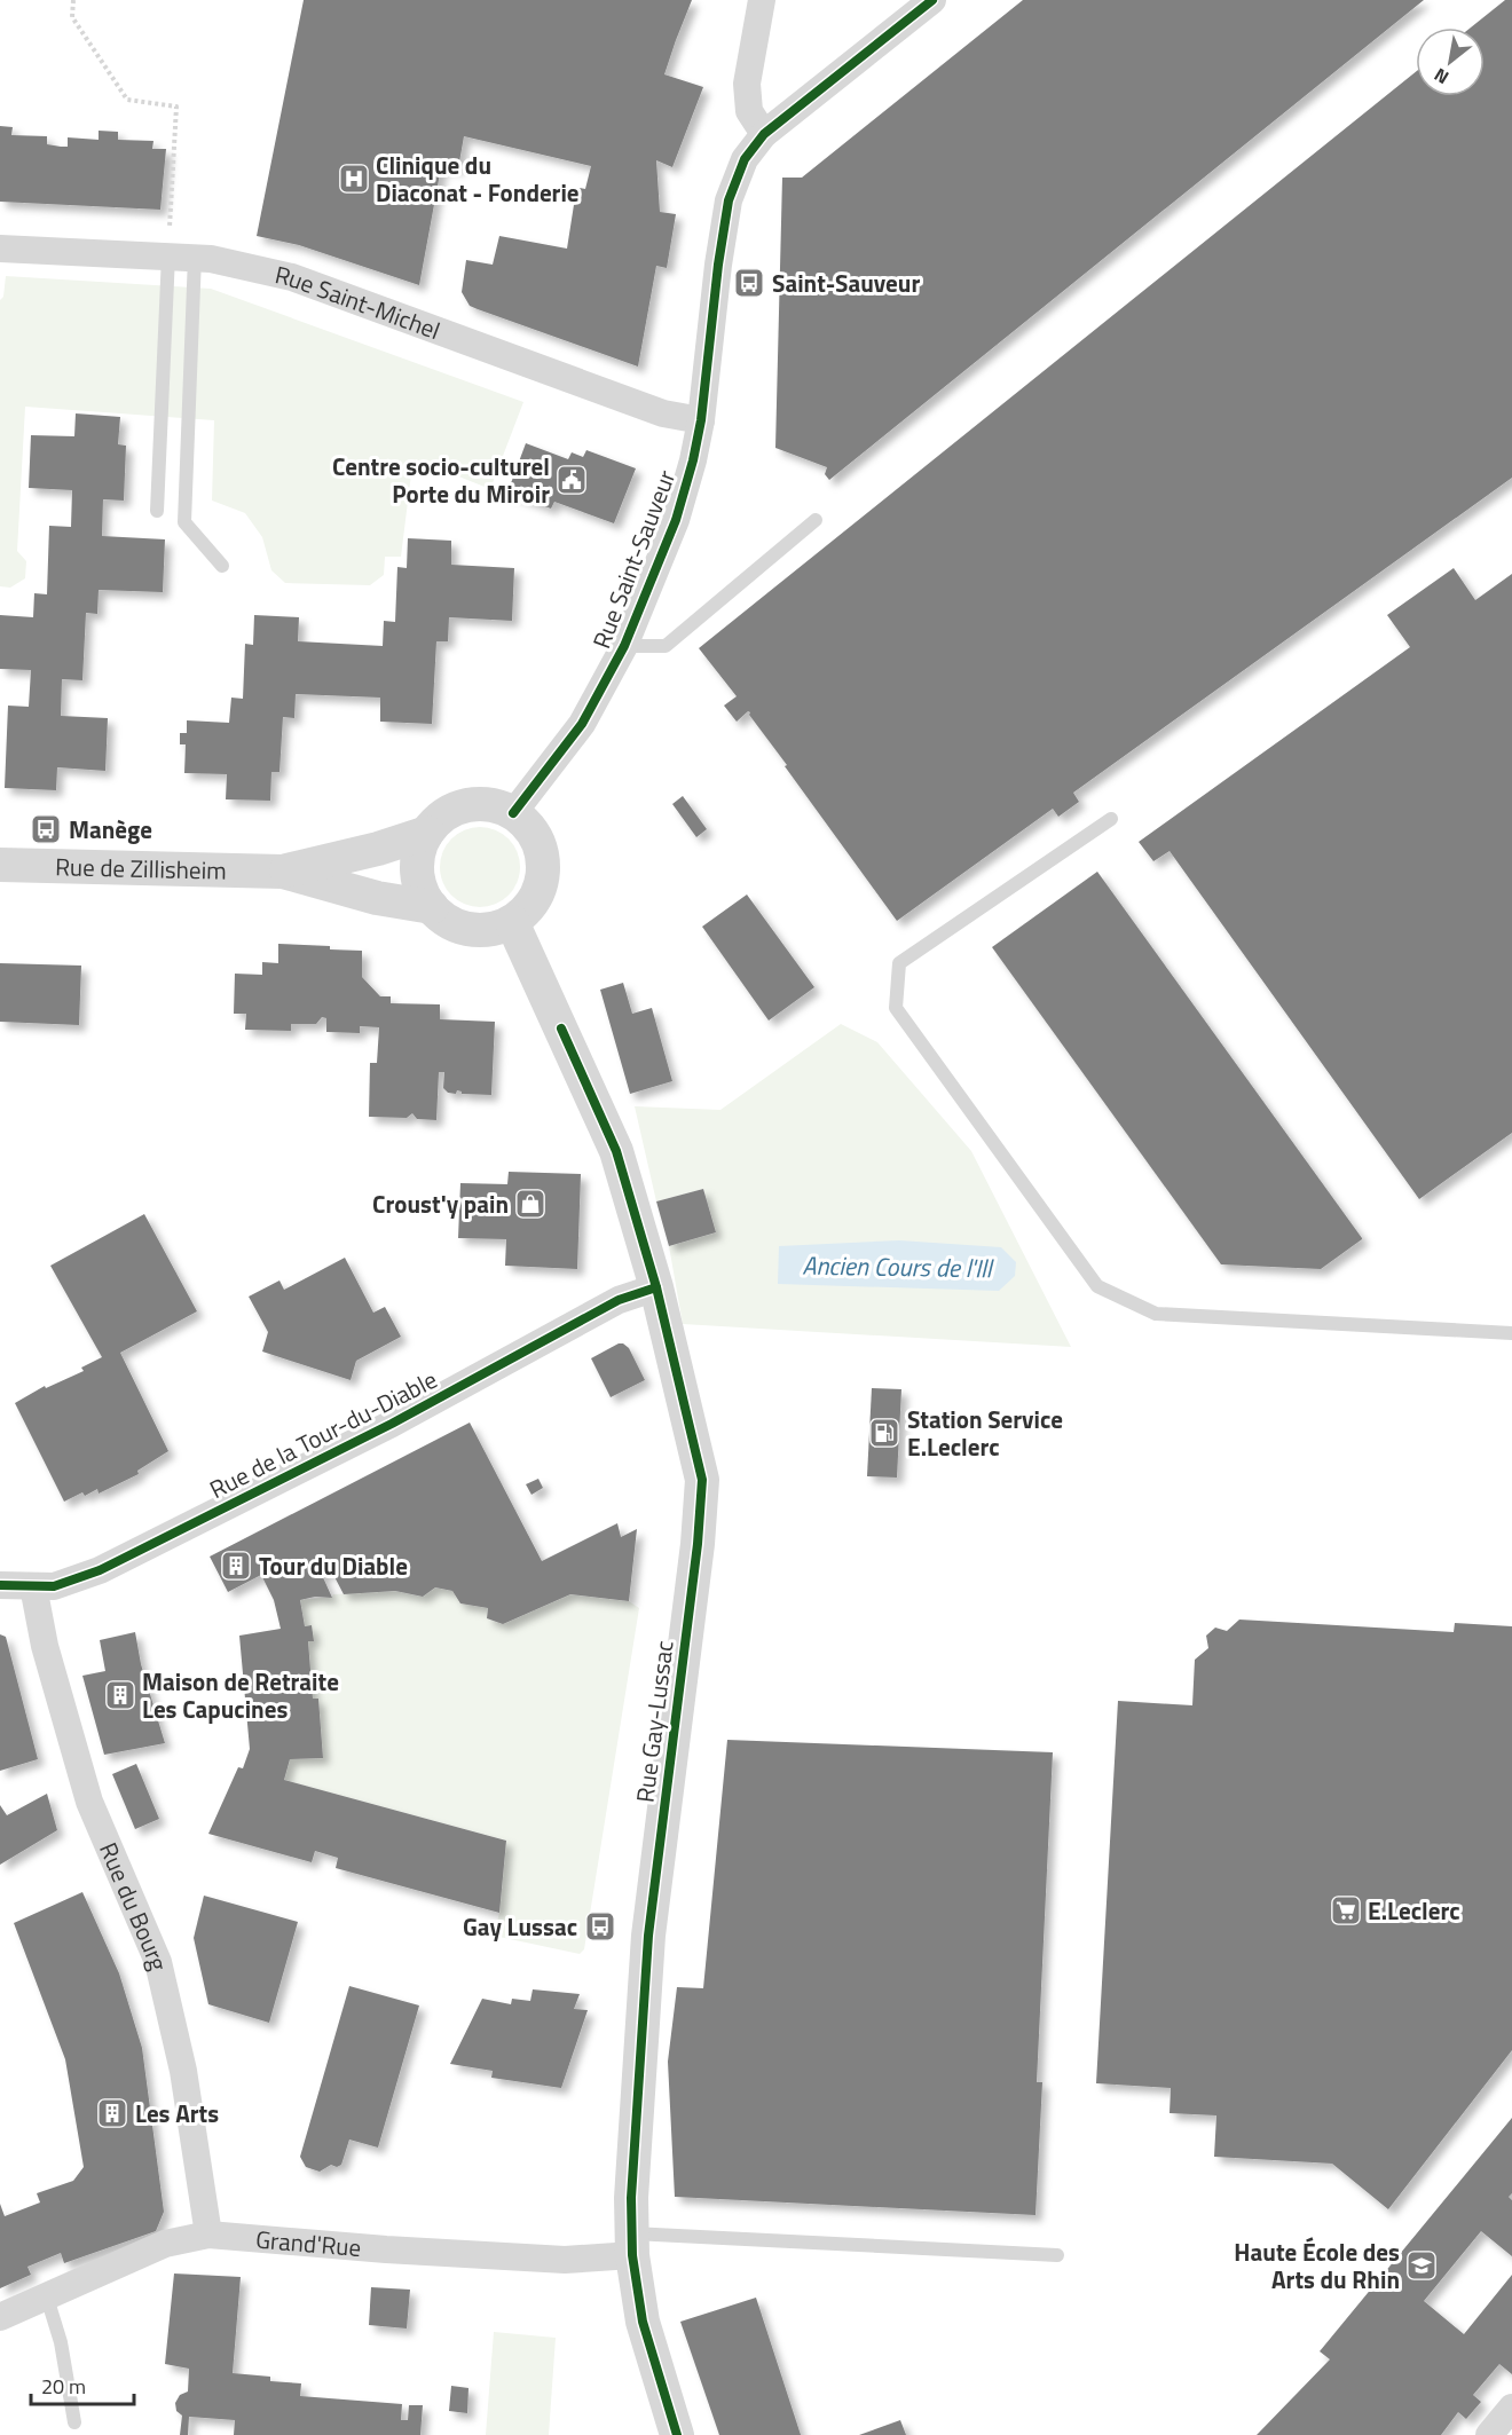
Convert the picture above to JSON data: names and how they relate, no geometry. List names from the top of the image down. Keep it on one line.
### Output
{"streets":{"street":["Rue Saint-Michel","Rue Saint-Sauveur","Rue de Zillisheim","Rue de la Tour-du-Diable","Rue Gay-Lussac","Rue du Bourg","Grand'Rue"]},"crossings":[["Rue Saint-Michel","Rue Saint-Sauveur"],["Rue Saint-Sauveur","Rue de Zillisheim"],["Rue Saint-Sauveur","Rue Gay-Lussac"],["Rue de Zillisheim","Rue Gay-Lussac"],["Rue de la Tour-du-Diable","Rue Gay-Lussac"],["Rue de la Tour-du-Diable","Rue du Bourg"],["Rue Gay-Lussac","Grand'Rue"],["Rue du Bourg","Grand'Rue"]],"water":["Ancien Cours de l'Ill"],"places":{"hospital":["Clinique du Diaconat - Fonderie"],"bus stop":["Saint-Sauveur","Manège","Gay Lussac"],"public building":["Centre socio-culturel Porte du Miroir"],"shop":["Croust'y pain"],"fuel station":["Station Service E.Leclerc"],"building":["Tour du Diable","Maison de Retraite Les Capucines","Les Arts"],"supermarket":["E.Leclerc"],"school or university":["Haute École des Arts du Rhin"]},"scale_bar":"20 m","north":"bottom left"}
